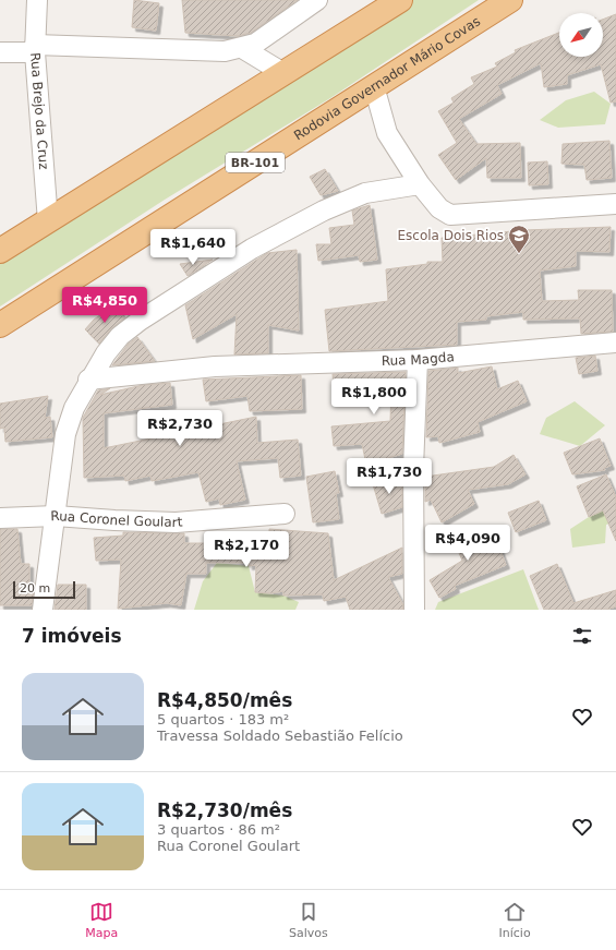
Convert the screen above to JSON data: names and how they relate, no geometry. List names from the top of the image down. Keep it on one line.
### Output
{"streets":{"highway":["Rodovia Governador Mário Covas","BR-101"],"street":["Rua Brejo da Cruz","Rua Magda","Rua Coronel Goulart"]},"places":{"school or university":["Escola Dois Rios"]},"scale_bar":"20 m","north":"bottom left","page":{"price":["R$1,640","R$4,850","R$1,800","R$2,730","R$1,730","R$4,090","R$2,170"],"scale":"20 m","heading":"7 imóveis","list":[{"name":"R$4,850/mês","note":"5 quartos · 183 m² · Travessa Soldado Sebastião Felício"},{"name":"R$2,730/mês","note":"3 quartos · 86 m² · Rua Coronel Goulart"}],"tabs":["Mapa","Salvos","Início"]}}
